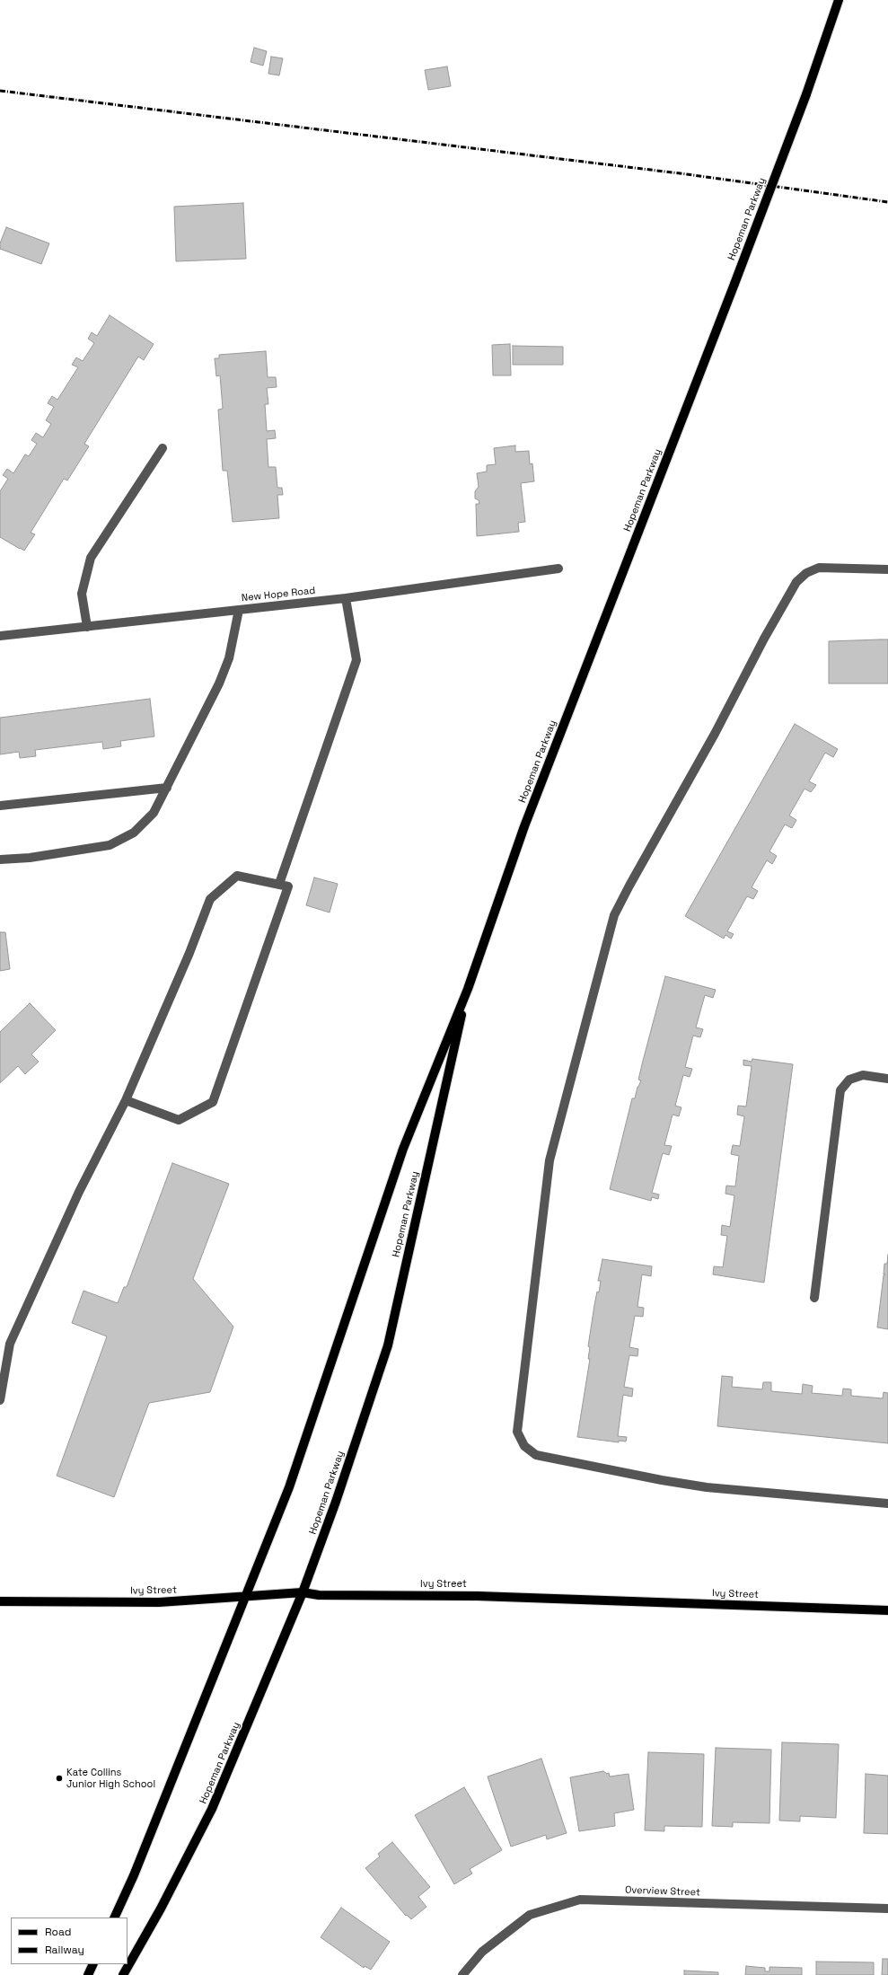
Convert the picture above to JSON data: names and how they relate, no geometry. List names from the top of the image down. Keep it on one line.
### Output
{"streets":{"main road":["Hopeman Parkway","Ivy Street"],"street":["New Hope Road","Overview Street"]},"crossings":[["Hopeman Parkway","Ivy Street"]],"places":["Kate Collins Junior High School"],"legend":["Road","Railway"]}
